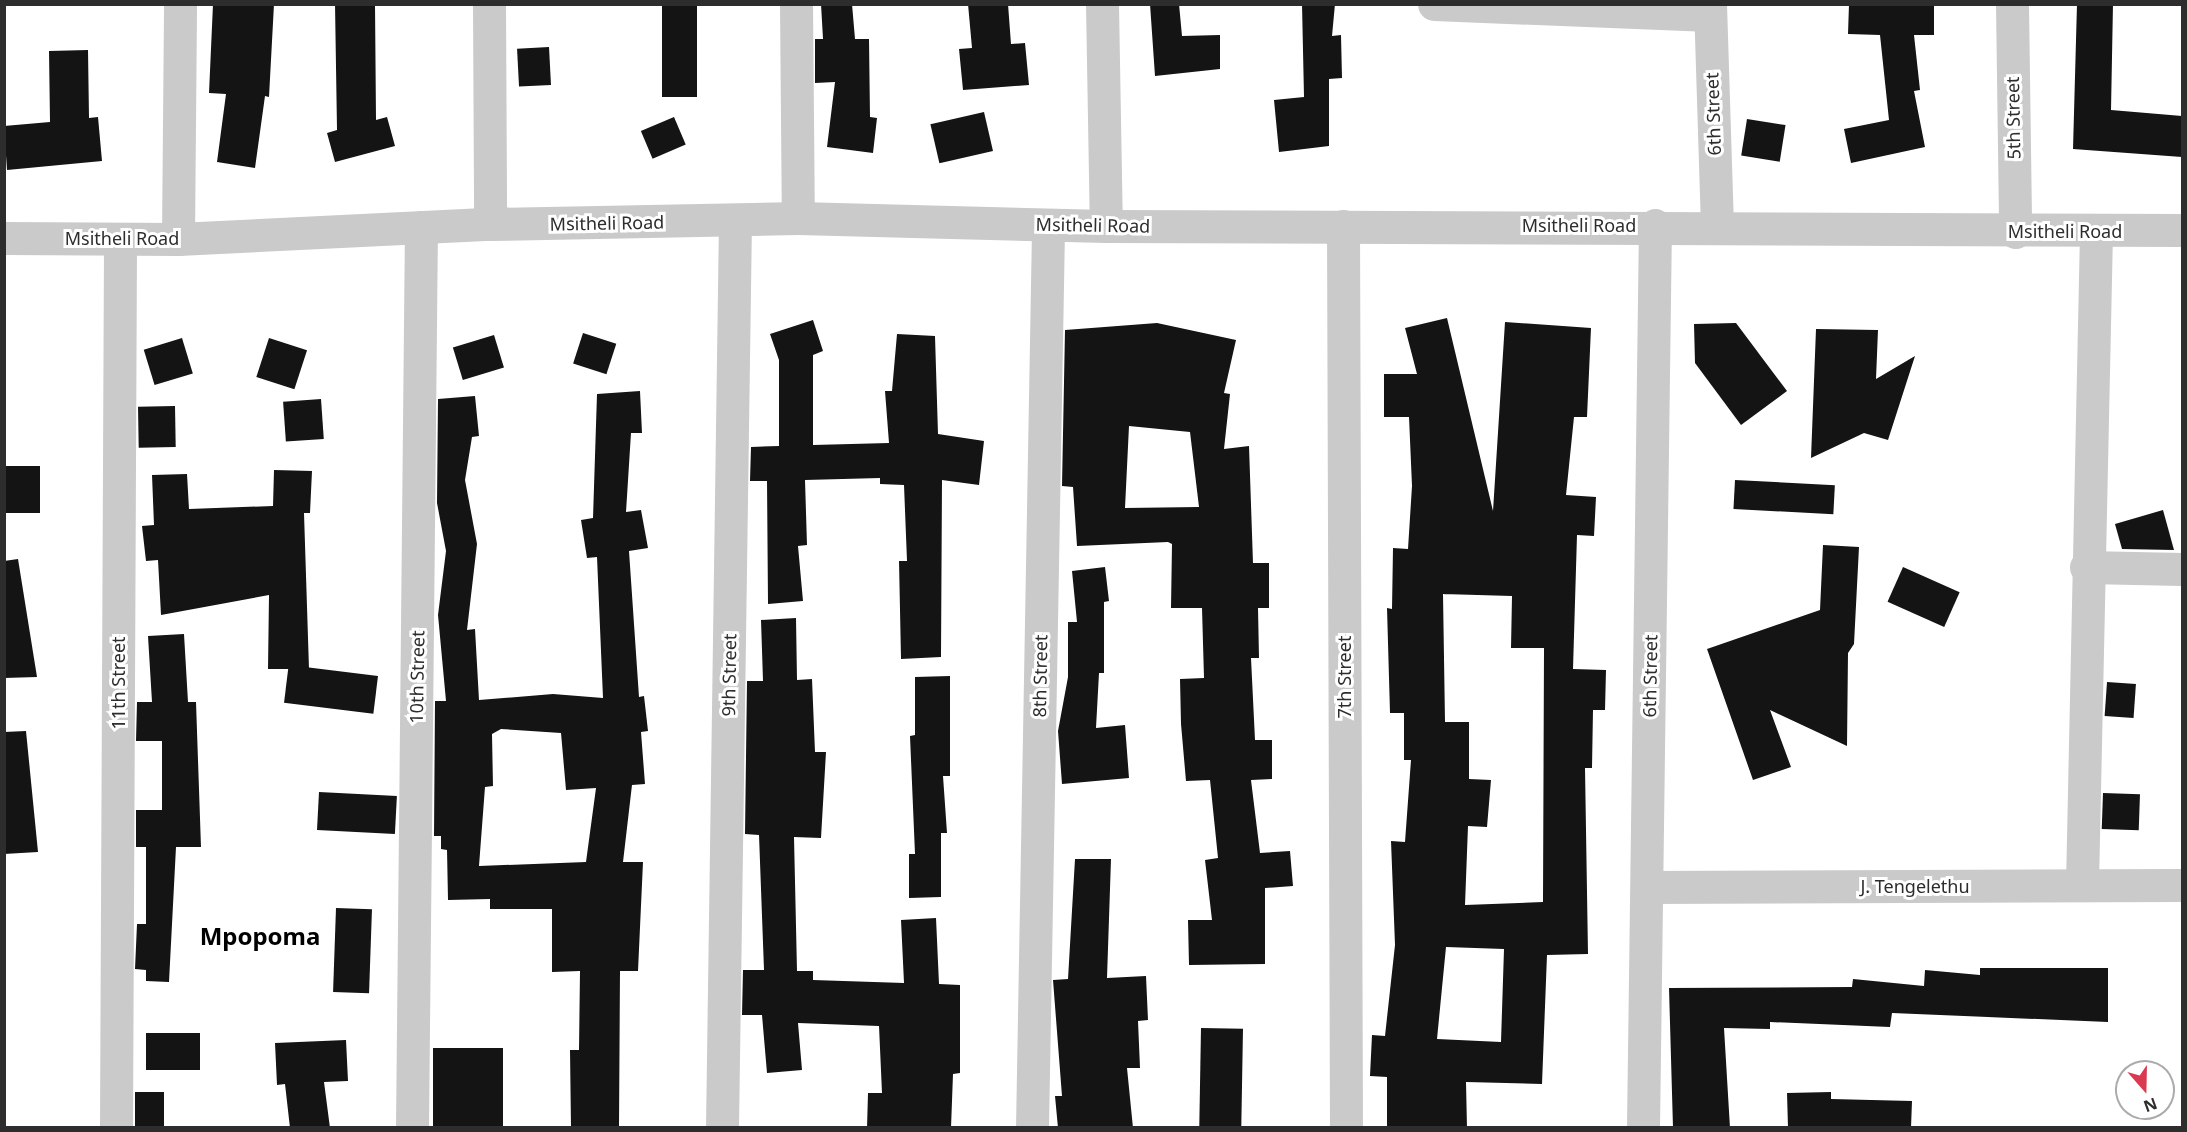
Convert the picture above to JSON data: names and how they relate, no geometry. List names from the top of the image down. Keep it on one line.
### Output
{"streets":{"street":["6th Street","5th Street","Msitheli Road","9th Street","8th Street","10th Street","7th Street","11th Street","J. Tengelethu"]},"crossings":[["6th Street","Msitheli Road"],["6th Street","J. Tengelethu"],["5th Street","Msitheli Road"],["Msitheli Road","9th Street"],["Msitheli Road","8th Street"],["Msitheli Road","10th Street"],["Msitheli Road","7th Street"],["Msitheli Road","11th Street"]],"districts":["Mpopoma"],"north":"bottom"}
